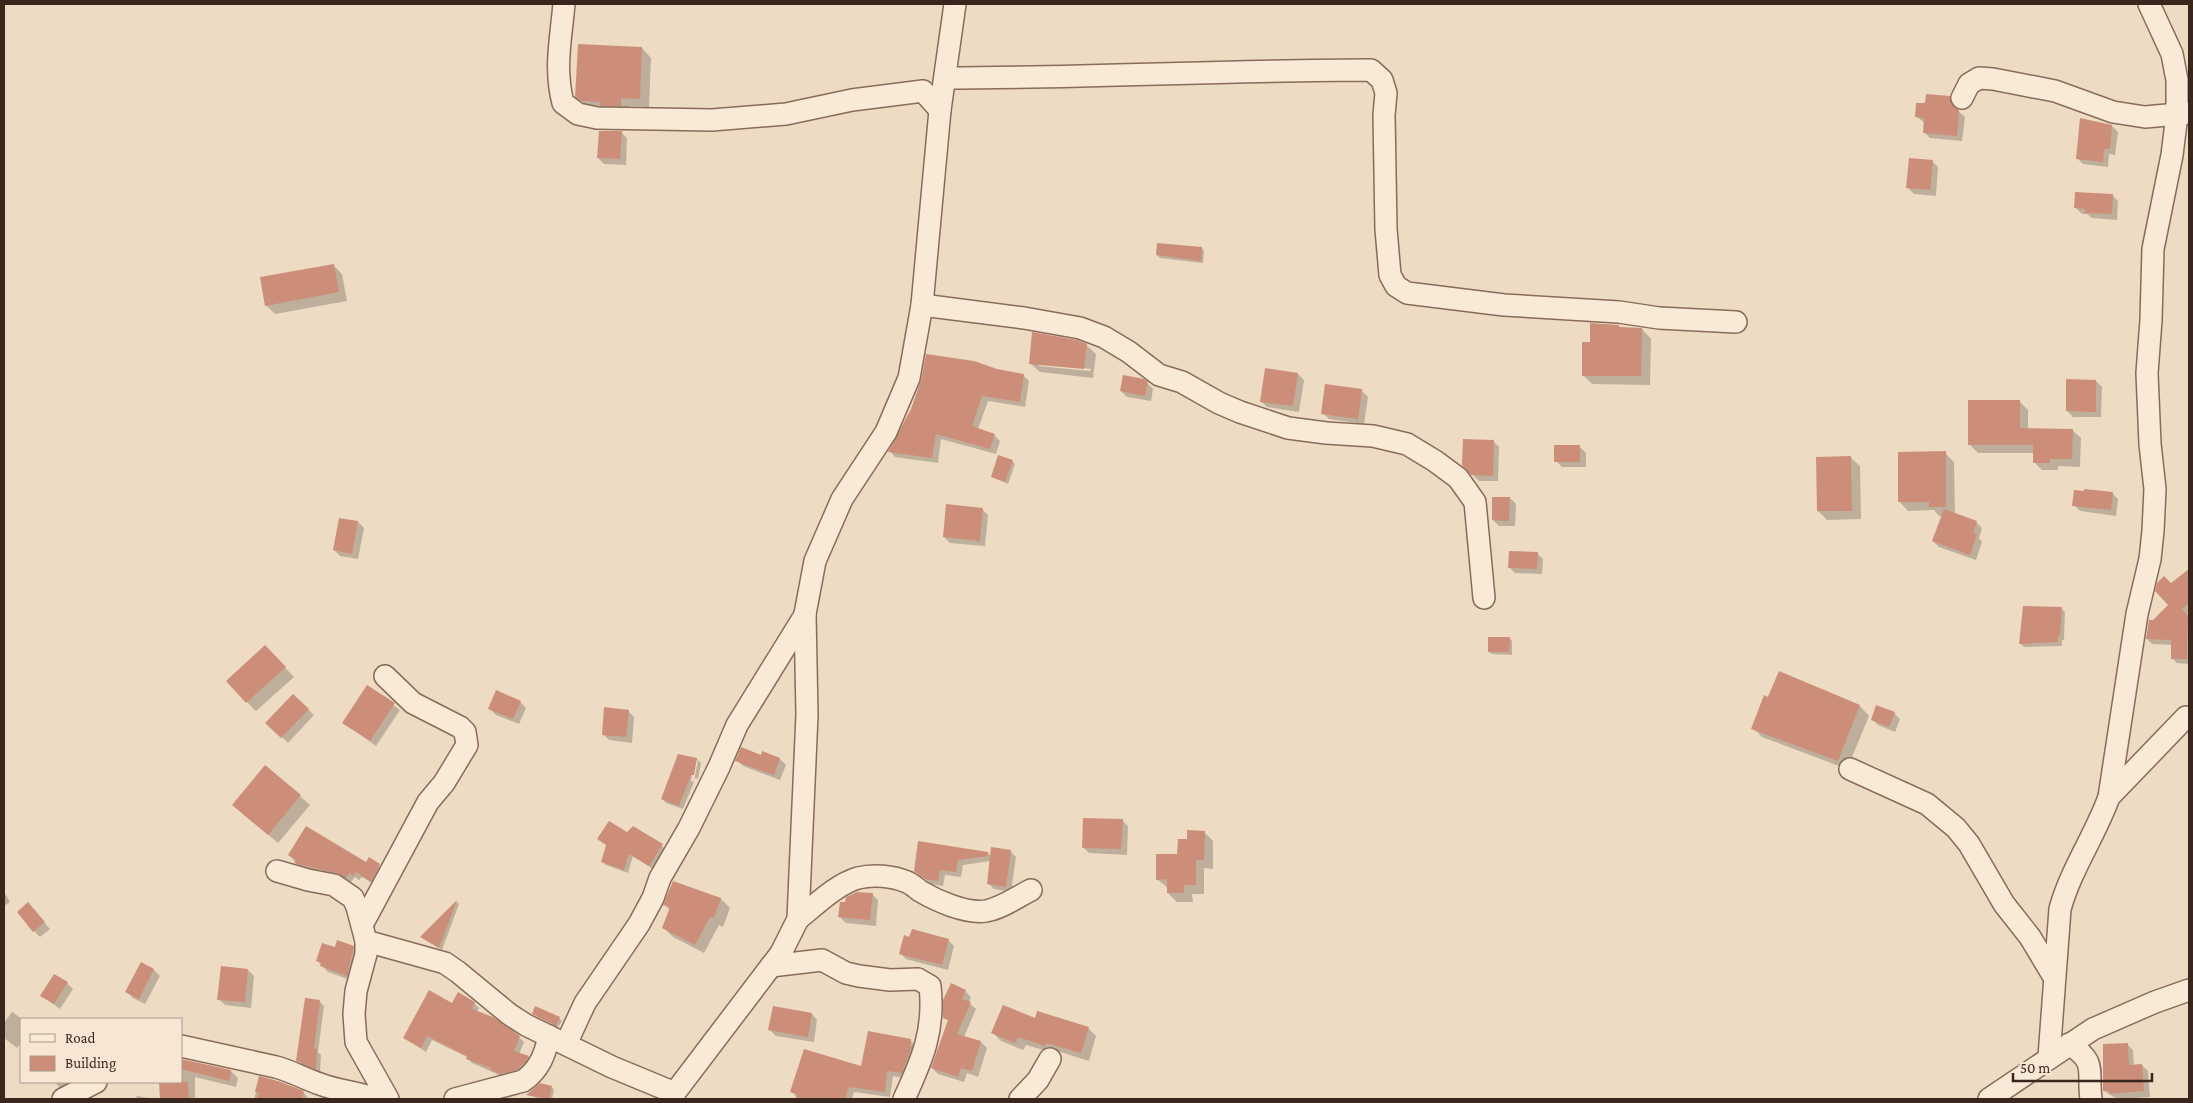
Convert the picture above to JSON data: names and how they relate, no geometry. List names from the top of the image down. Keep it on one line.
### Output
{"legend":["Road","Building"],"scale_bar":"50 m"}
